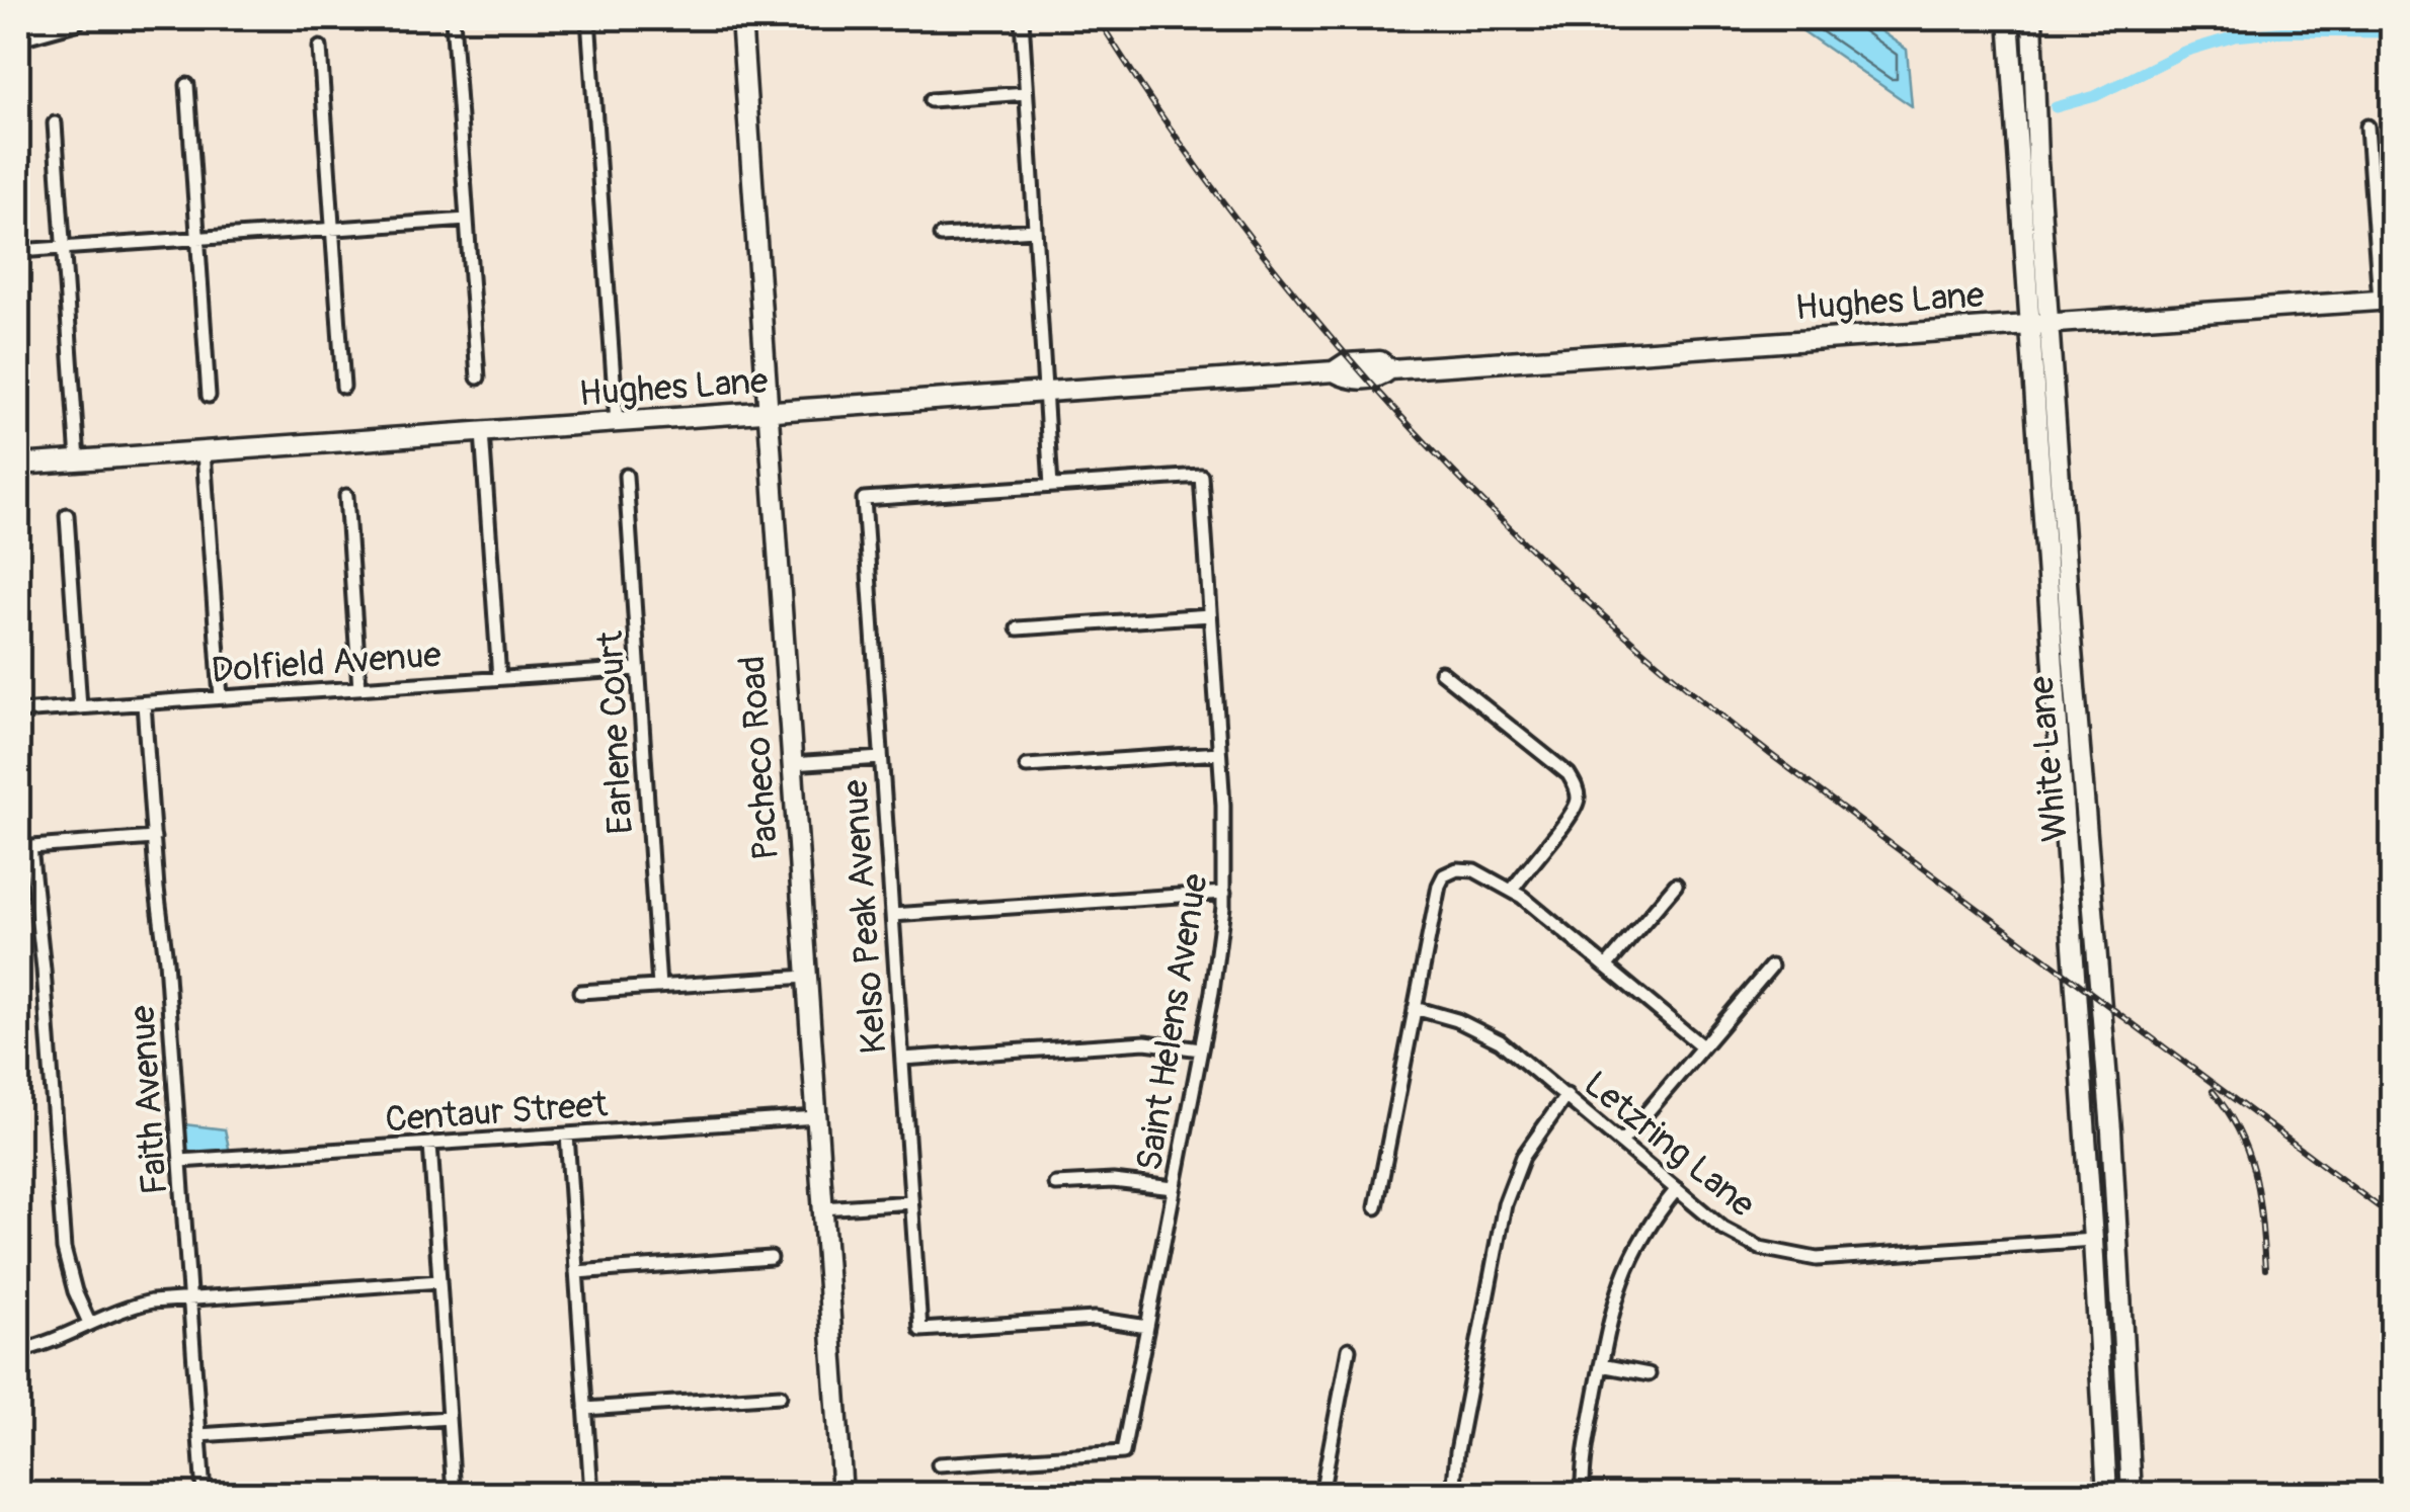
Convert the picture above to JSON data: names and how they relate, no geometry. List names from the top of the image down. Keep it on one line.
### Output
{"streets":{"street":["Hughes Lane","Dolfield Avenue","Earlene Court","Pacheco Road","White Lane","Kelso Peak Avenue","Saint Helens Avenue","Faith Avenue","Centaur Street","Letzring Lane"]},"crossings":[["Hughes Lane","Pacheco Road"],["Hughes Lane","White Lane"],["Dolfield Avenue","Earlene Court"],["Dolfield Avenue","Faith Avenue"],["Pacheco Road","Centaur Street"],["White Lane","Letzring Lane"],["Kelso Peak Avenue","Saint Helens Avenue"],["Faith Avenue","Centaur Street"]]}
